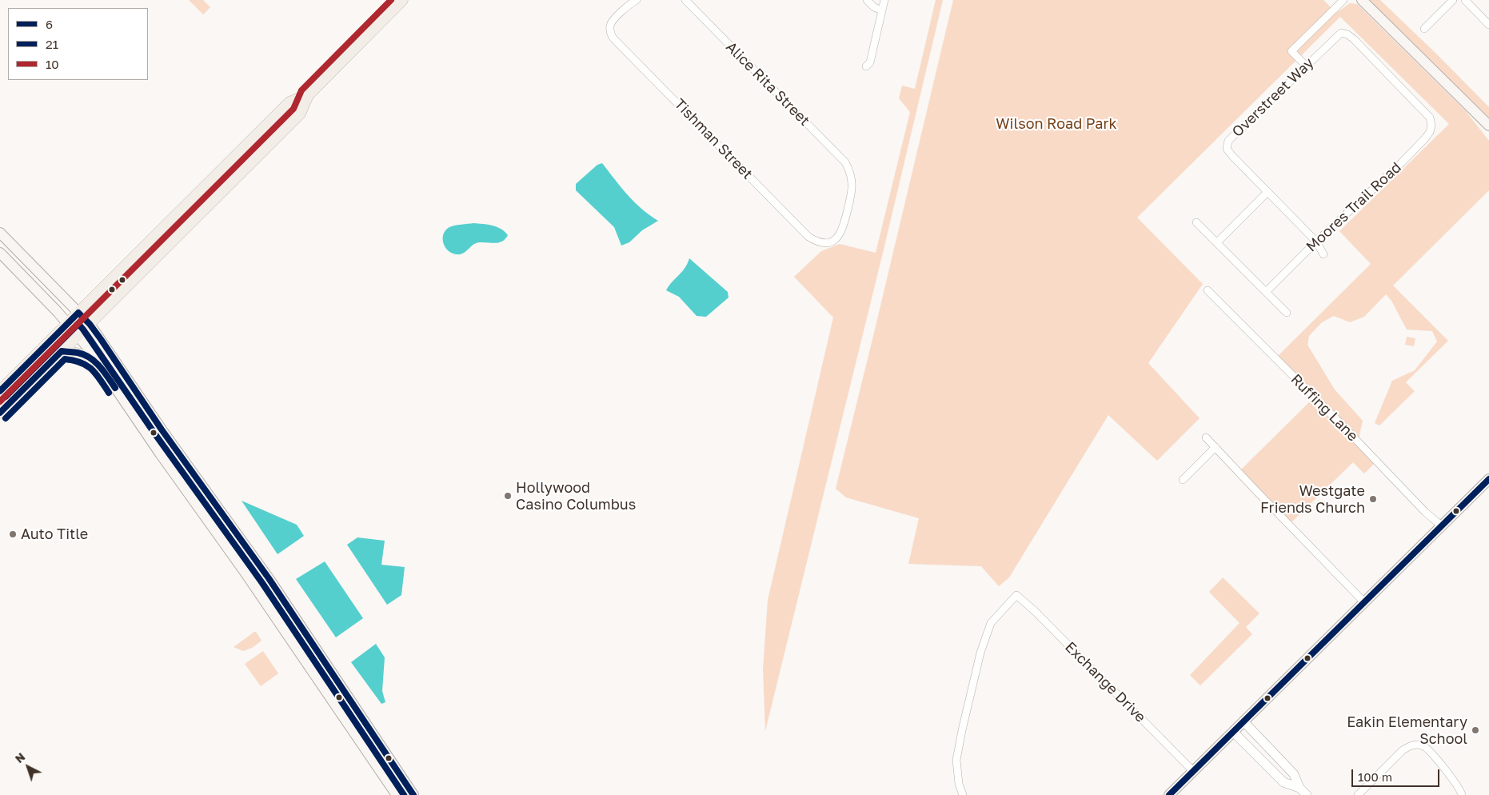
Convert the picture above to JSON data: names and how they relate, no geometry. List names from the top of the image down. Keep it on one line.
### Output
{"streets":{"street":["Alice Rita Street","Overstreet Way","Tishman Street","Moores Trail Road","Ruffing Lane","Exchange Drive"]},"crossings":[["Alice Rita Street","Tishman Street"],["Overstreet Way","Moores Trail Road"]],"parks":["Wilson Road Park"],"places":["Hollywood Casino Columbus","Westgate Friends Church","Auto Title","Eakin Elementary School"],"lines":["transit line 10","transit line 6","transit line 21"],"legend":["6","21","10"],"scale_bar":"100 m","north":"top left"}
